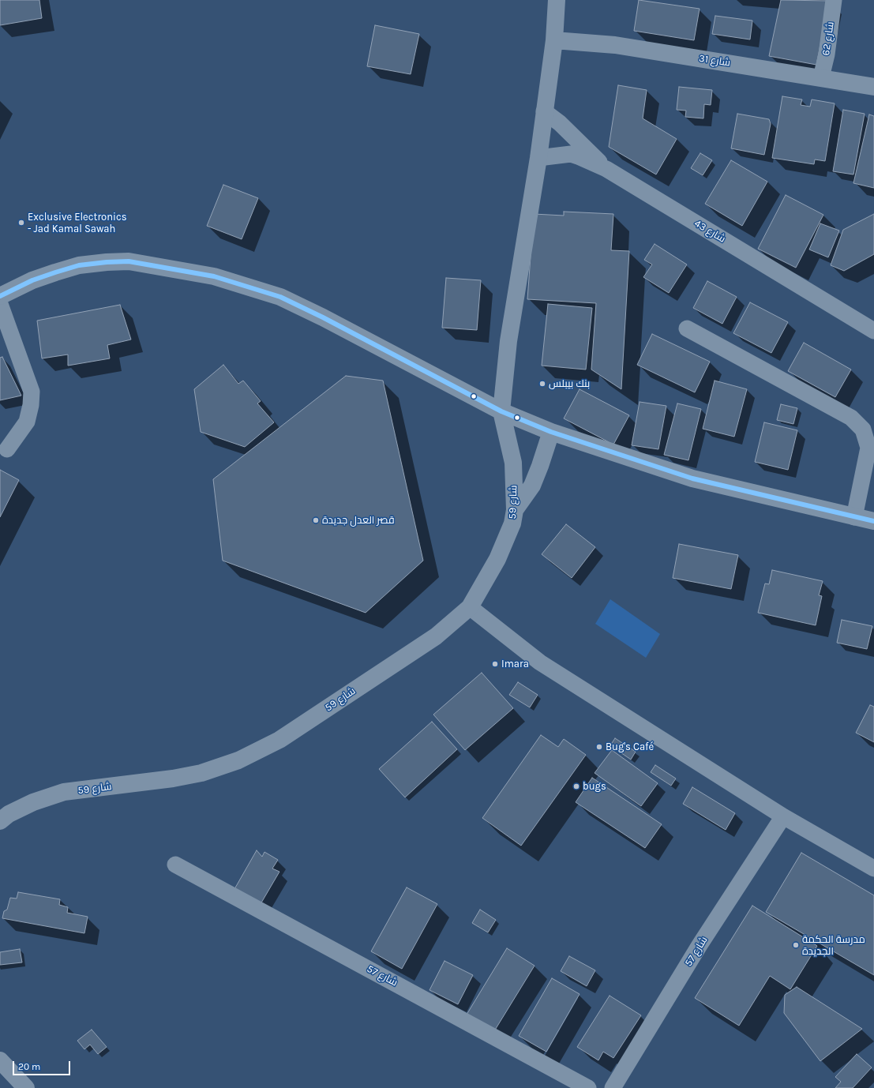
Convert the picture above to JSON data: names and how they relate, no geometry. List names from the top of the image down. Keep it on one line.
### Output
{"streets":{"street":["شارع 62","شارع 31","شارع 43","شارع 59","شارع 57"]},"crossings":[["شارع 62","شارع 31"],["شارع 31","شارع 59"],["شارع 43","شارع 59"]],"places":["Exclusive Electronics - Jad Kamal Sawah","بنك بيبلس","قصر العدل جديدة","Imara","Bug's Café","bugs","مدرسة الحكمة الجديدة"],"scale_bar":"20 m"}
